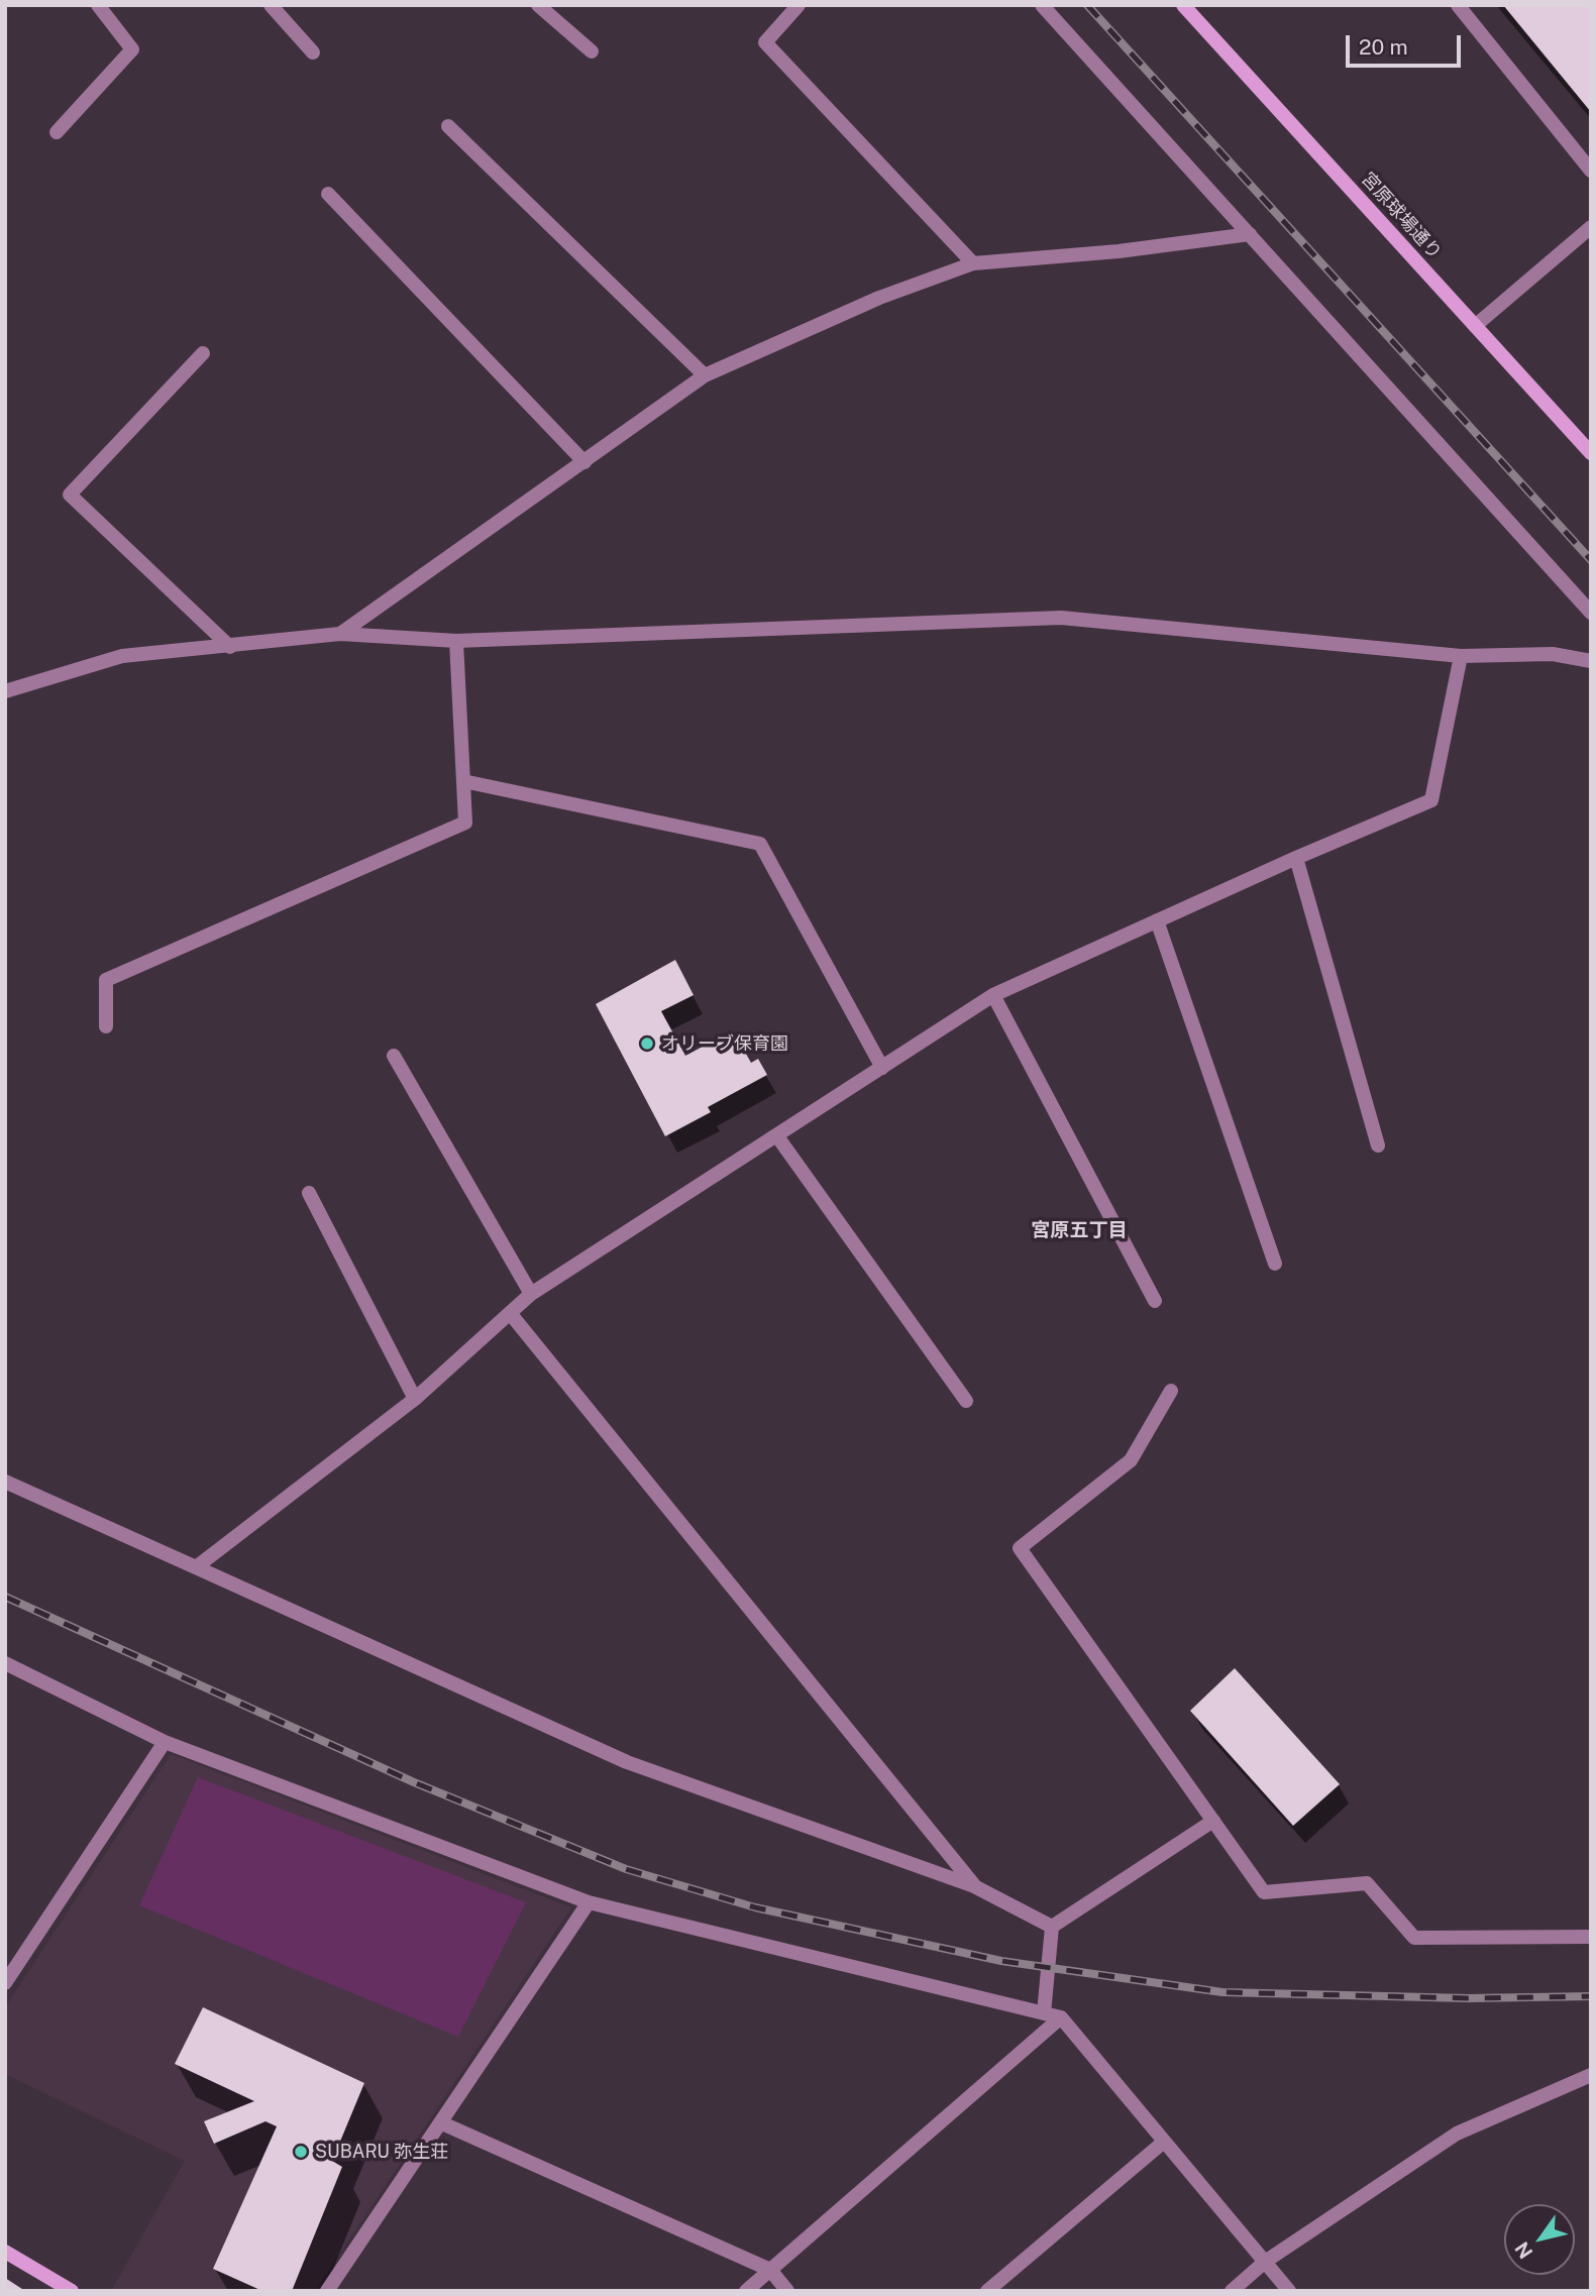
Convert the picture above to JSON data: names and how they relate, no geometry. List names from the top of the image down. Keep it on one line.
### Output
{"streets":{"street":["宮原球場通り"]},"districts":["宮原五丁目"],"places":["オリーブ保育園","SUBARU 弥生荘"],"scale_bar":"20 m","north":"bottom left"}
